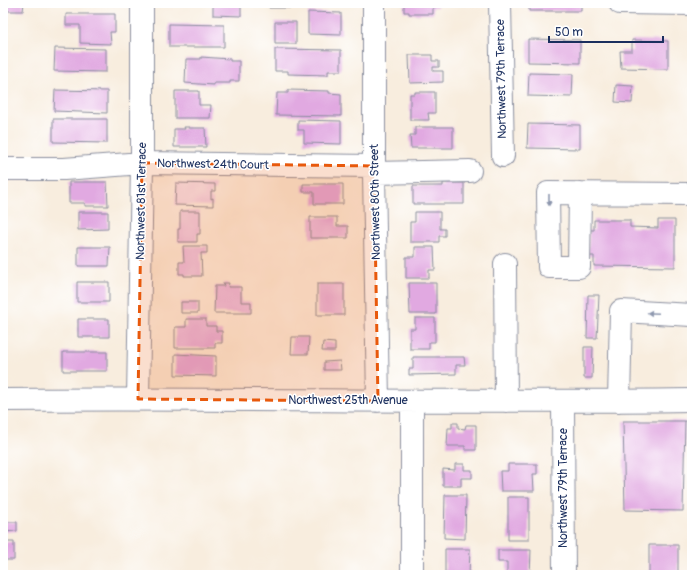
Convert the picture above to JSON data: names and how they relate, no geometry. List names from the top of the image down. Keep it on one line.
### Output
{"streets":{"street":["Northwest 79th Terrace","Northwest 24th Court","Northwest 81st Terrace","Northwest 80th Street","Northwest 25th Avenue"]},"crossings":[["Northwest 79th Terrace","Northwest 25th Avenue"],["Northwest 24th Court","Northwest 81st Terrace"],["Northwest 24th Court","Northwest 80th Street"],["Northwest 81st Terrace","Northwest 25th Avenue"],["Northwest 80th Street","Northwest 25th Avenue"]],"scale_bar":"50 m"}
